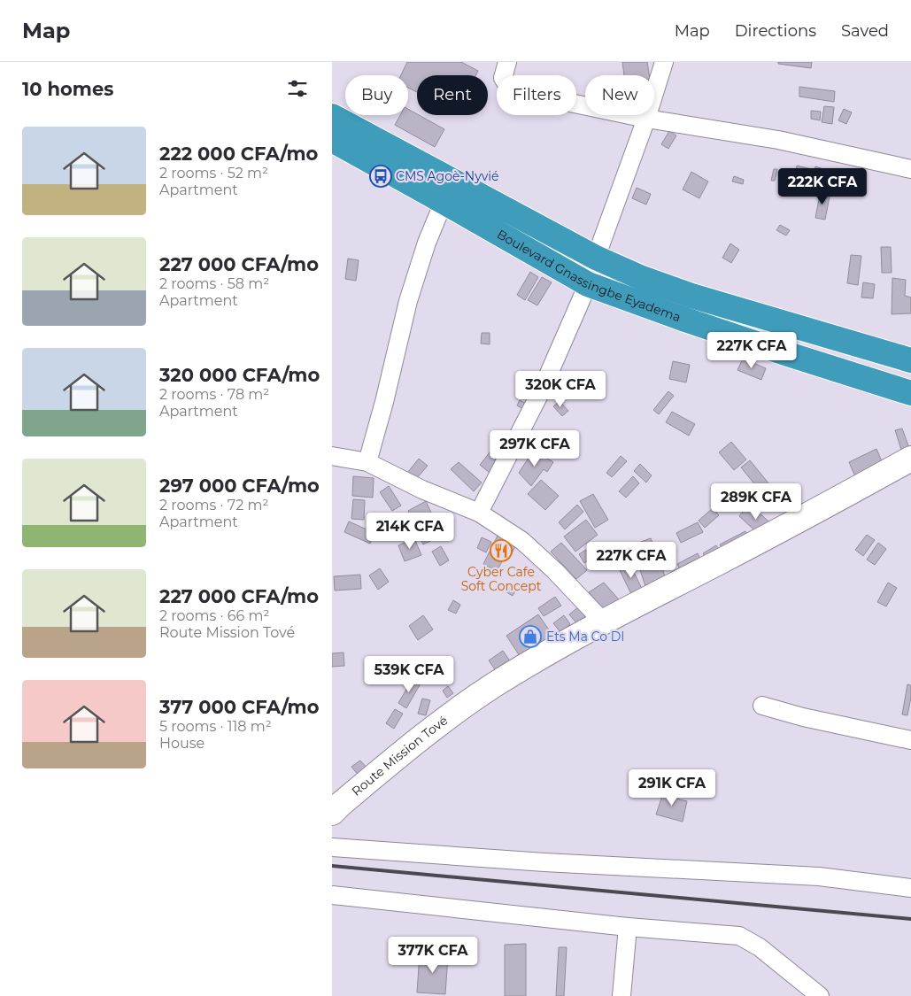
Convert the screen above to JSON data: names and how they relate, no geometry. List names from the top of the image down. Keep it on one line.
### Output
{"streets":{"highway":["Boulevard Gnassingbe Eyadema"],"street":["Route Mission Tové"]},"places":{"bus stop":["CMS Agoè-Nyvié"],"restaurant":["Cyber Cafe Soft Concept"],"shop":["Ets Ma Co DI"]},"page":{"header":"Map","nav":["Map","Directions","Saved"],"heading":"10 homes","chip":["Buy","Rent","Filters","New"],"list":[{"name":"222 000 CFA/mo","note":"2 rooms · 52 m² · Apartment"},{"name":"227 000 CFA/mo","note":"2 rooms · 58 m² · Apartment"},{"name":"320 000 CFA/mo","note":"2 rooms · 78 m² · Apartment"},{"name":"297 000 CFA/mo","note":"2 rooms · 72 m² · Apartment"},{"name":"227 000 CFA/mo","note":"2 rooms · 66 m² · Route Mission Tové"},{"name":"377 000 CFA/mo","note":"5 rooms · 118 m² · House"}],"price":["222K CFA","227K CFA","320K CFA","297K CFA","289K CFA","214K CFA","227K CFA","539K CFA","291K CFA","377K CFA"]}}
